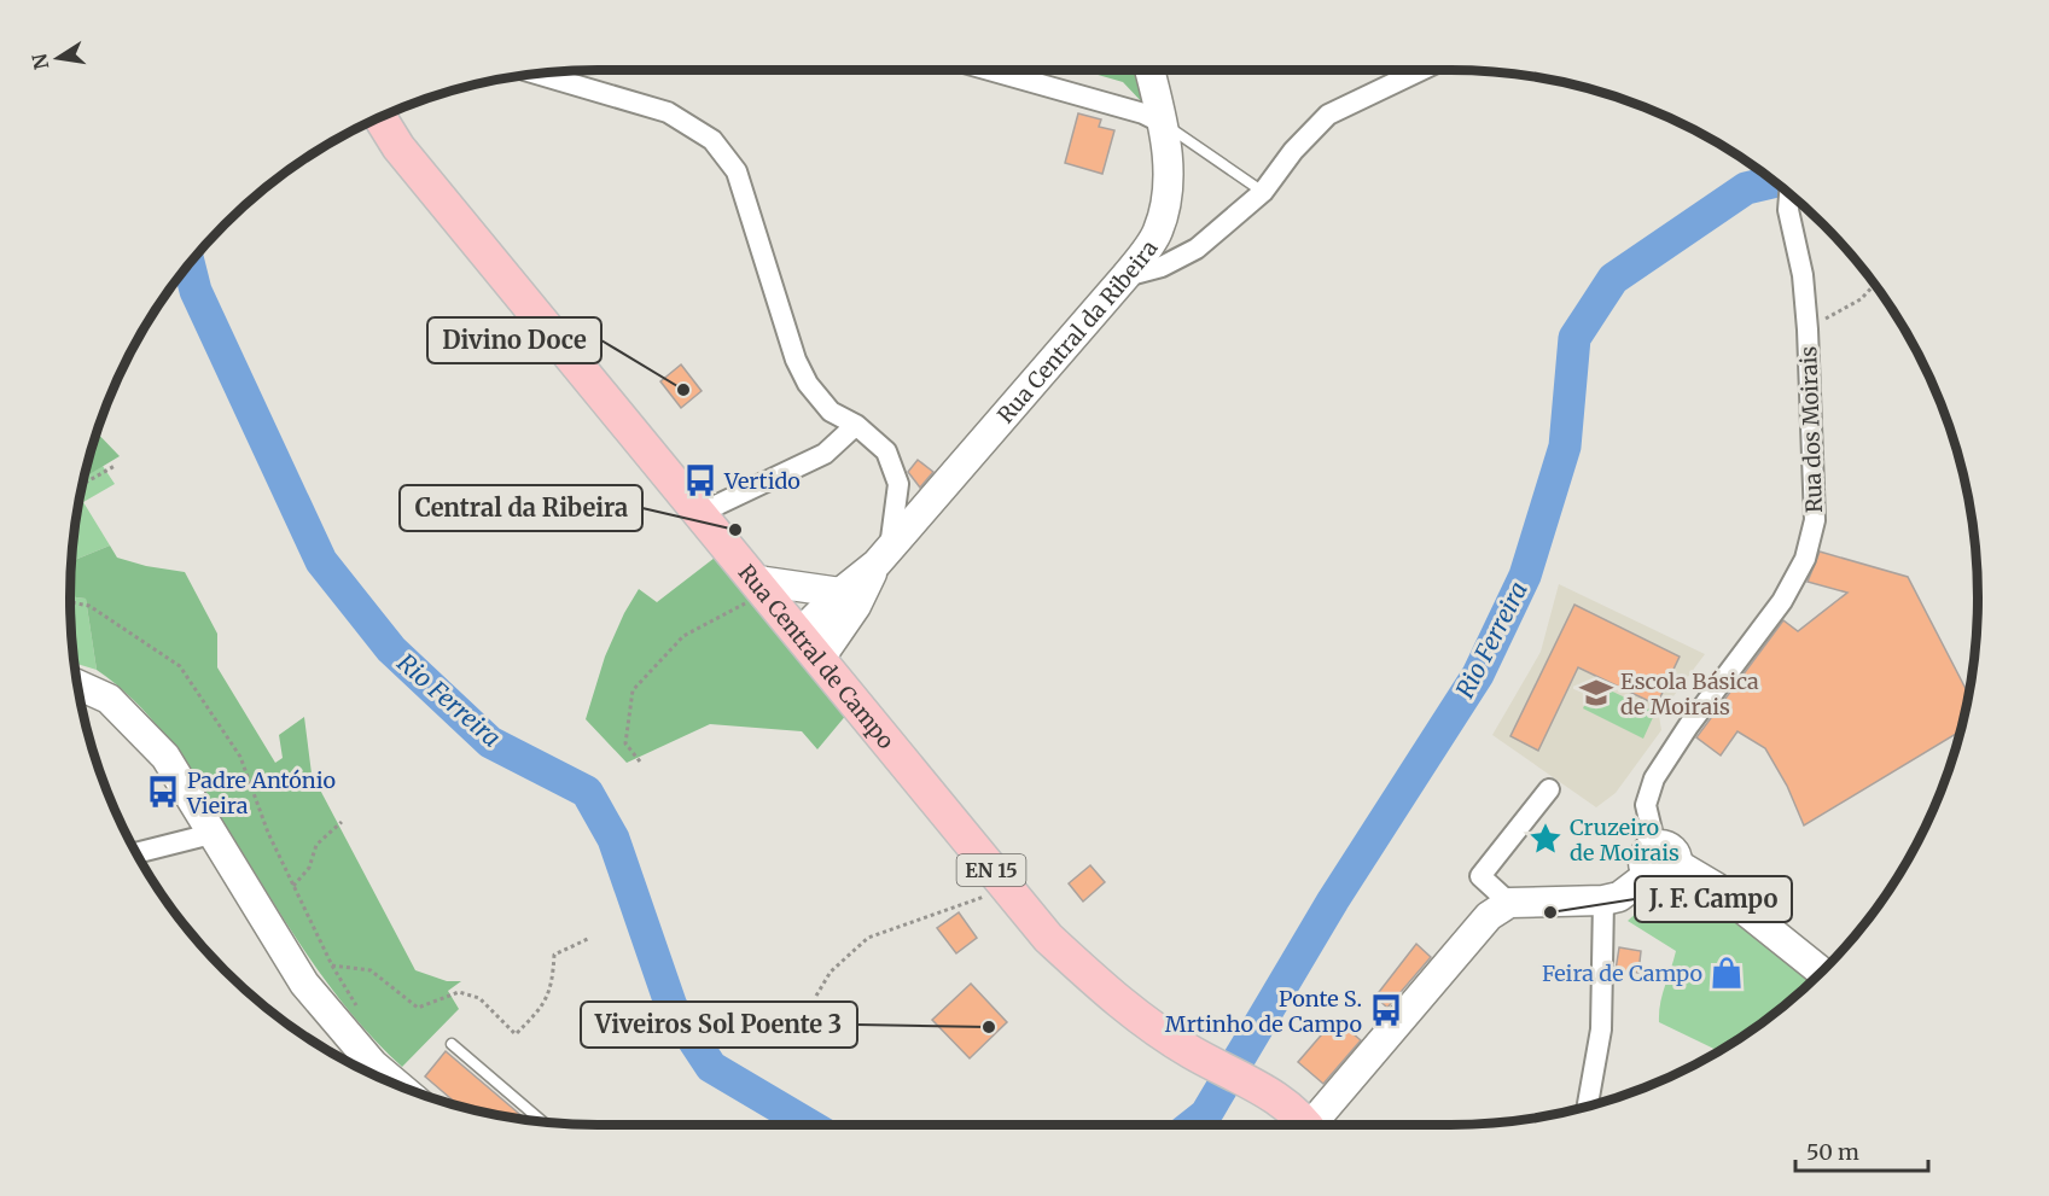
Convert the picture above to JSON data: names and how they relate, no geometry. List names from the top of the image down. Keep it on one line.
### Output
{"streets":{"main road":["Rua Central de Campo","EN 15"],"street":["Rua Central da Ribeira","Rua dos Moirais"]},"crossings":[["Rua Central da Ribeira","Rua Central de Campo"]],"water":["Rio Ferreira"],"places":{"other":["Divino Doce","Central da Ribeira","J. F. Campo","Viveiros Sol Poente 3"],"bus stop":["Vertido","Padre António Vieira","Ponte S. Mrtinho de Campo"],"school or university":["Escola Básica de Moirais"],"place":["Cruzeiro de Moirais"],"shop":["Feira de Campo"]},"scale_bar":"50 m","north":"left"}
